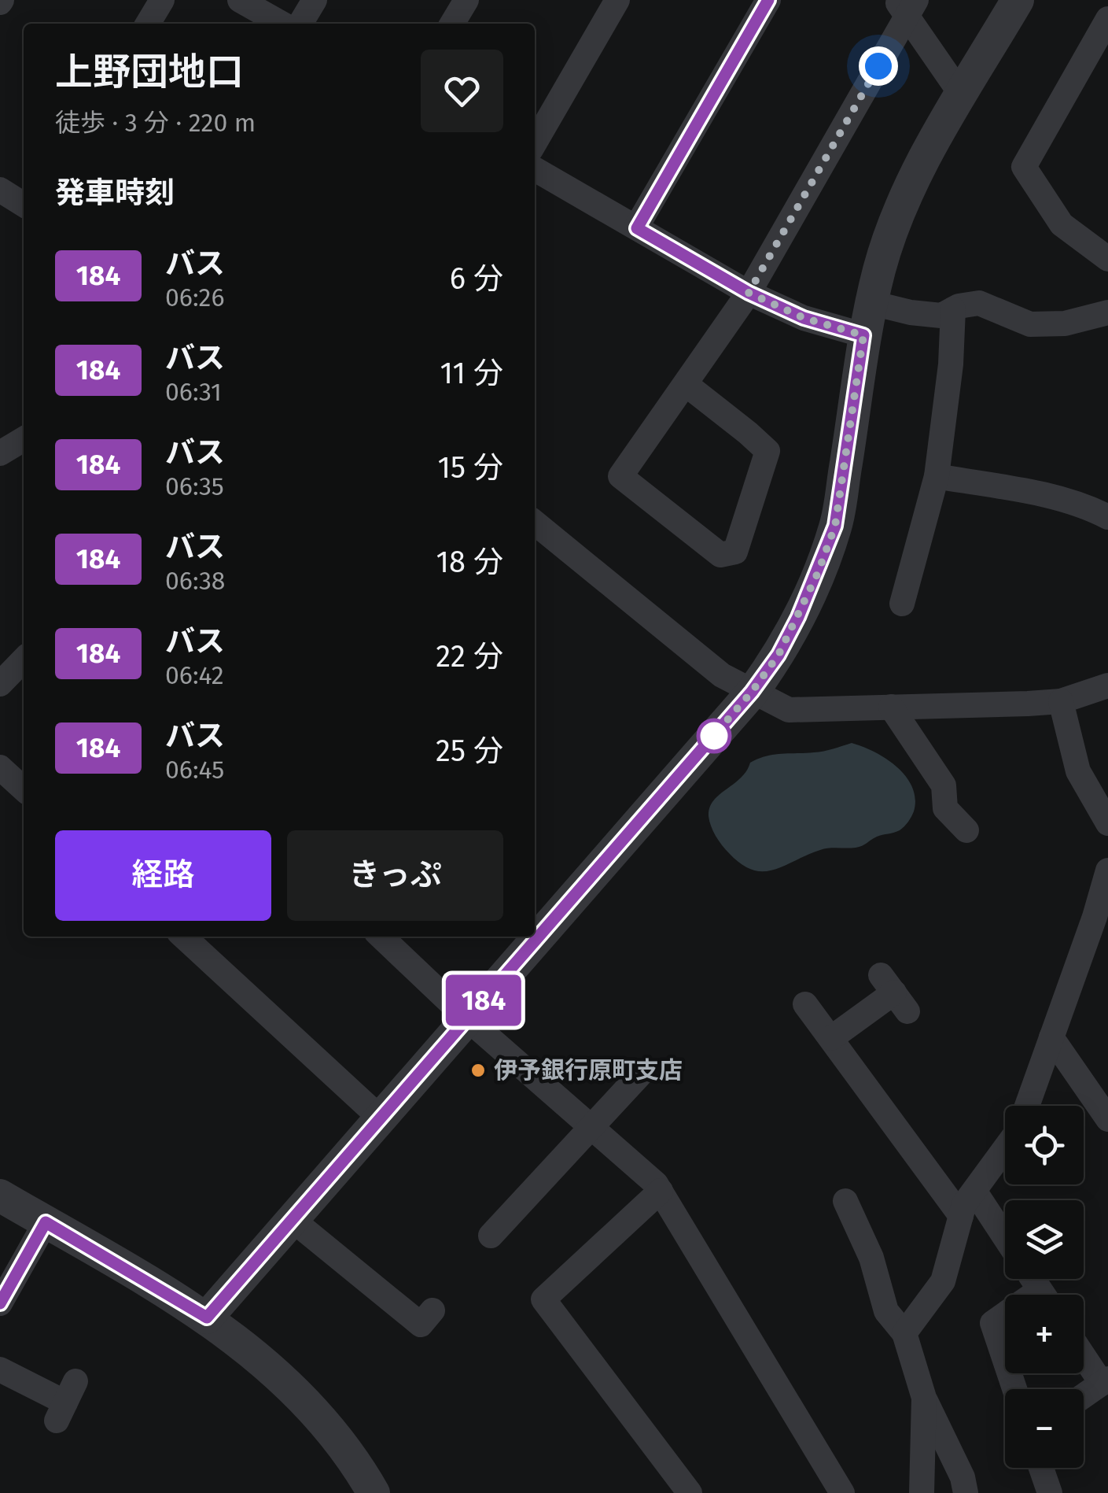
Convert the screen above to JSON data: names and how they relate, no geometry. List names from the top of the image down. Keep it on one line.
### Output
{"places":["伊予銀行原町支店"],"lines":["bus line 184"],"page":{"on_map":"184","heading":[["上野団地口","徒歩 · 3 分 · 220 m"],"発車時刻"],"list":[{"mark":"184","name":"バス","note":"06:26","value":"6 分"},{"mark":"184","name":"バス","note":"06:31","value":"11 分"},{"mark":"184","name":"バス","note":"06:35","value":"15 分"},{"mark":"184","name":"バス","note":"06:38","value":"18 分"},{"mark":"184","name":"バス","note":"06:42","value":"22 分"},{"mark":"184","name":"バス","note":"06:45","value":"25 分"}],"buttons":["経路","きっぷ"],"map_buttons":["+","−"]}}
